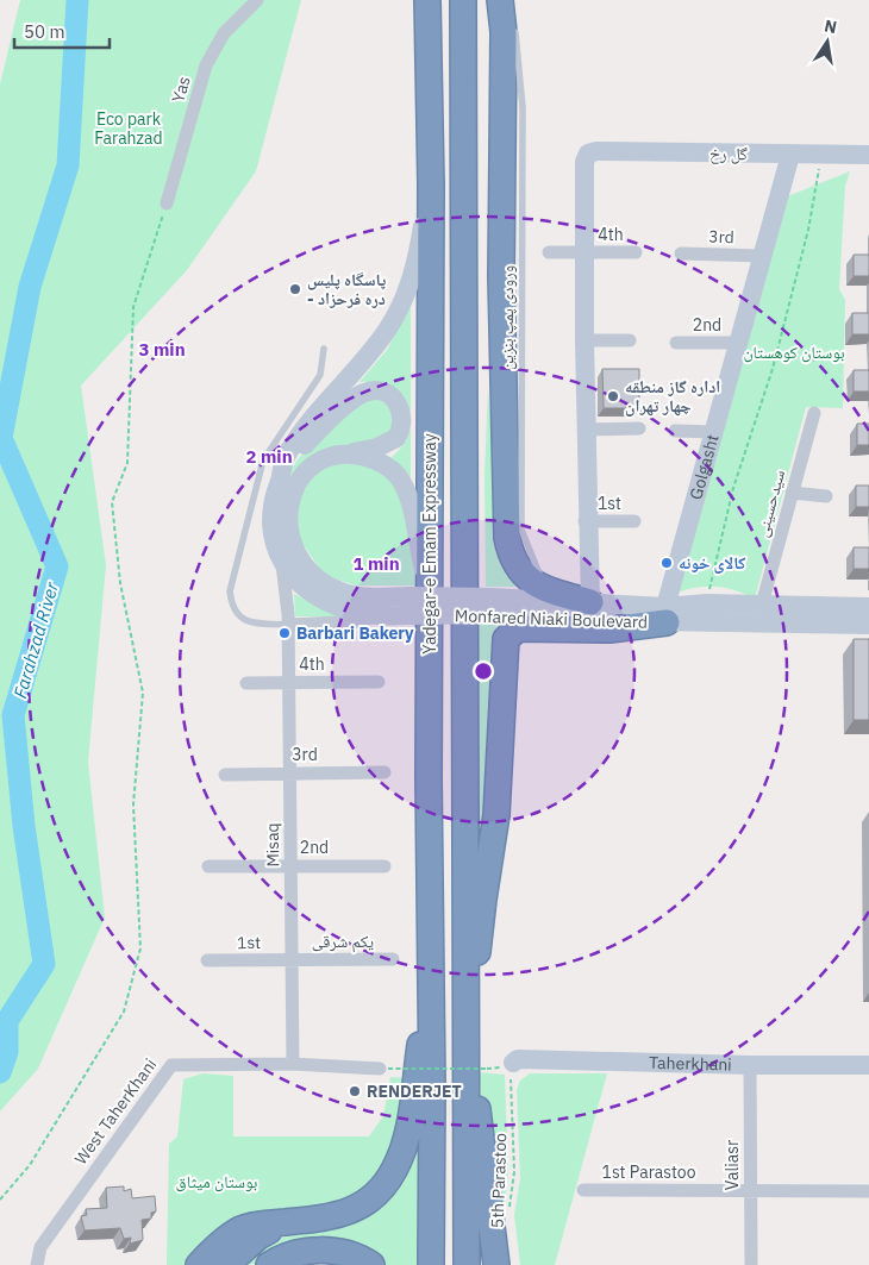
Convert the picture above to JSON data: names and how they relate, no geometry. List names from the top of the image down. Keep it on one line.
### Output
{"streets":{"highway":["Yadegar-e Emam Expressway"],"main road":["گل رخ","Golgasht","Monfared Niaki Boulevard","Taherkhani"],"street":["Yas","4th","3rd","2nd","1st","سیدحسینی","Misaq","یکم شرقی","West TaherKhani","Valiasr","1st Parastoo"],"lane":["ورودی پمپ بنزین"],"path":["5th Parastoo"]},"crossings":[["گل رخ","4th"],["گل رخ","Golgasht"],["4th","Misaq"],["3rd","Golgasht"],["3rd","Misaq"],["2nd","Golgasht"],["2nd","Misaq"],["Golgasht","Monfared Niaki Boulevard"],["1st","Misaq"],["1st","یکم شرقی"],["سیدحسینی","Monfared Niaki Boulevard"],["Yadegar-e Emam Expressway","Monfared Niaki Boulevard"],["Monfared Niaki Boulevard","Misaq"],["Misaq","یکم شرقی"],["Misaq","West TaherKhani"],["Taherkhani","Valiasr"],["Taherkhani","5th Parastoo"],["Valiasr","1st Parastoo"]],"water":["Farahzad River"],"parks":["Eco park Farahzad","بوستان کوهستان","بوستان میثاق"],"places":["پاسگاه پلیس - دره فرحزاد","اداره گاز منطقه چهار تهران","کالای خونه","Barbari Bakery","RENDERJET"],"scale_bar":"50 m","north":"top","rings":["3 min","2 min","1 min"]}
